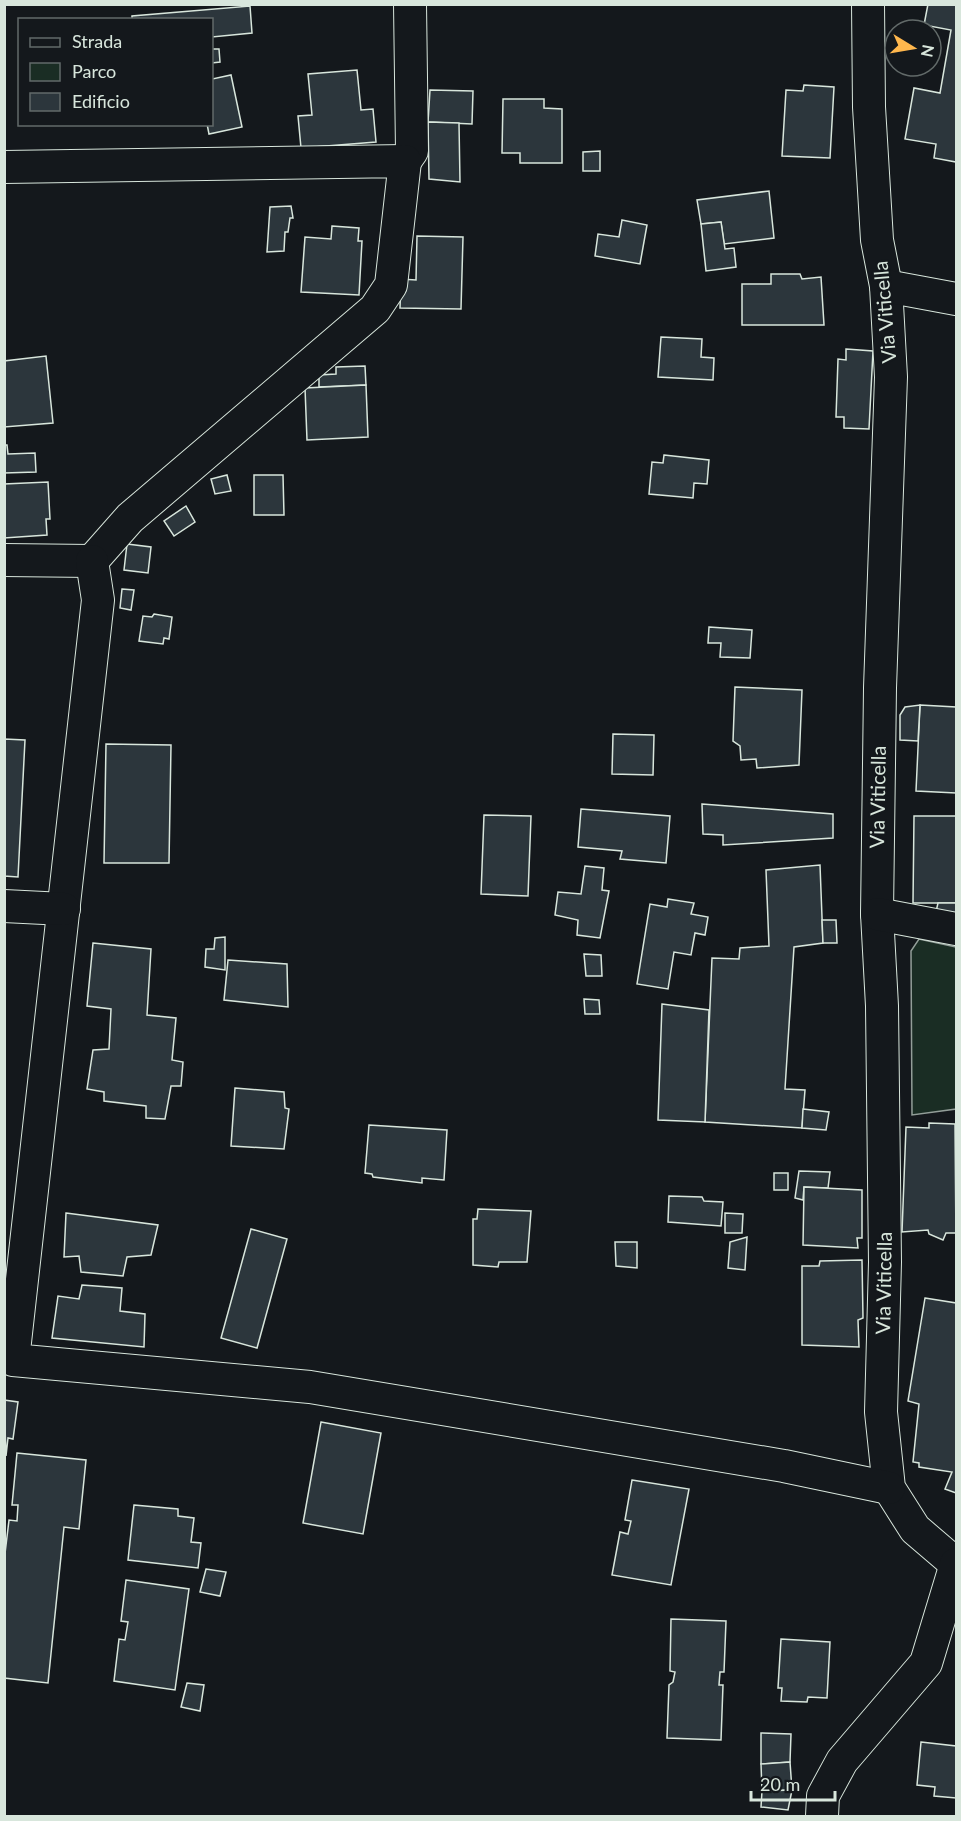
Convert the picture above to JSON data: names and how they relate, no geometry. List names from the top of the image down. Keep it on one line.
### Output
{"streets":{"street":["Via Viticella"]},"legend":["Strada","Parco","Edificio"],"scale_bar":"20 m","north":"right"}
